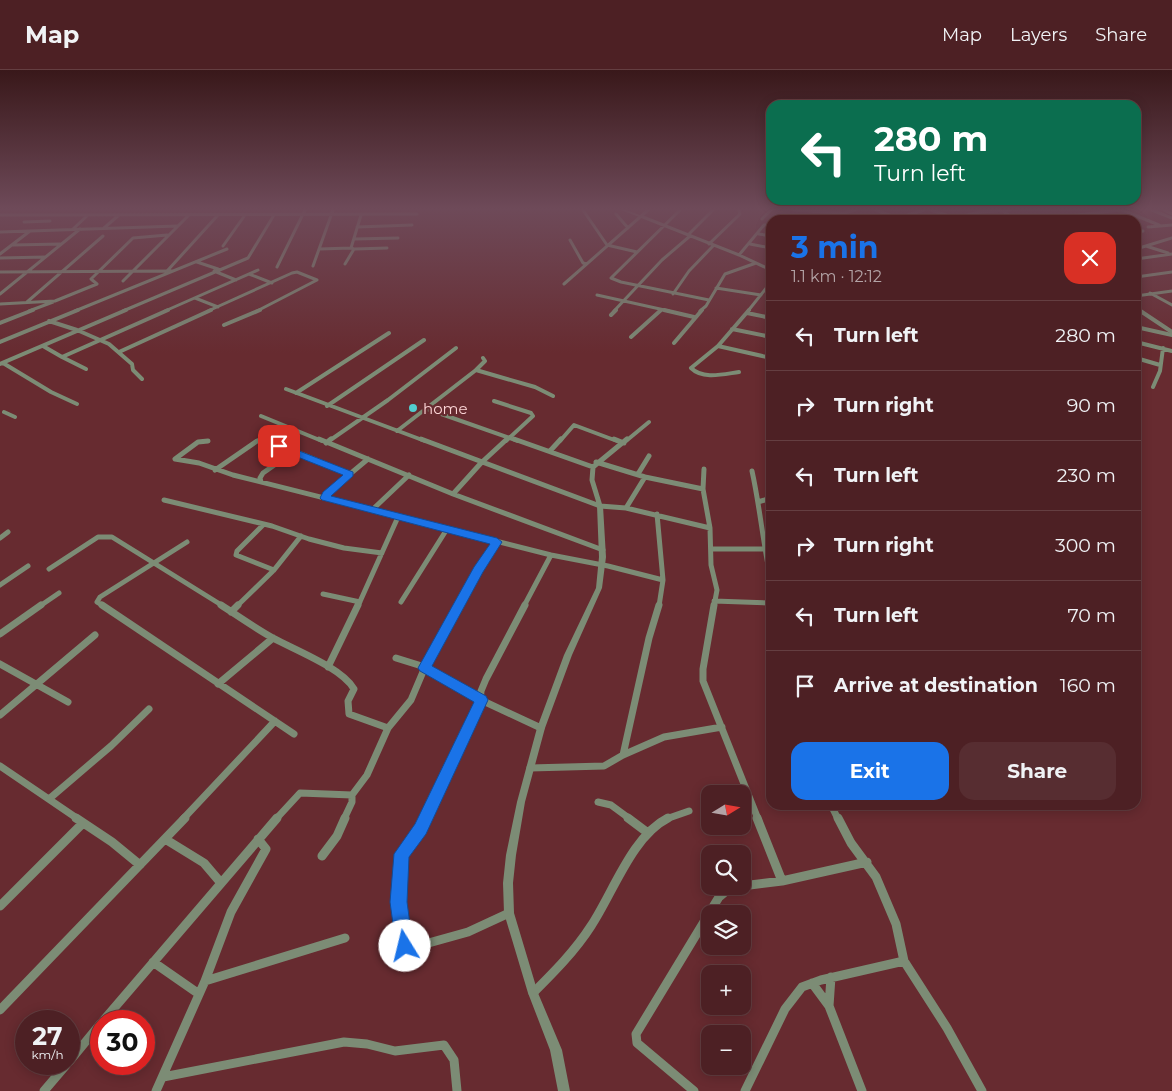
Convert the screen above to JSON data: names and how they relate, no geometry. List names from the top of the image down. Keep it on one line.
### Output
{"places":["home"],"north":"right","page":{"header":"Map","nav":["Map","Layers","Share"],"turn":["280 m","Turn left"],"heading":["3 min","1.1 km · 12:12"],"list":[{"name":"Turn left","value":"280 m"},{"name":"Turn right","value":"90 m"},{"name":"Turn left","value":"230 m"},{"name":"Turn right","value":"300 m"},{"name":"Turn left","value":"70 m"},{"name":"Arrive at destination","value":"160 m"}],"buttons":["Exit","Share"],"map_buttons":["+","−"],"speed":"27 km/h","limit":"30"}}
